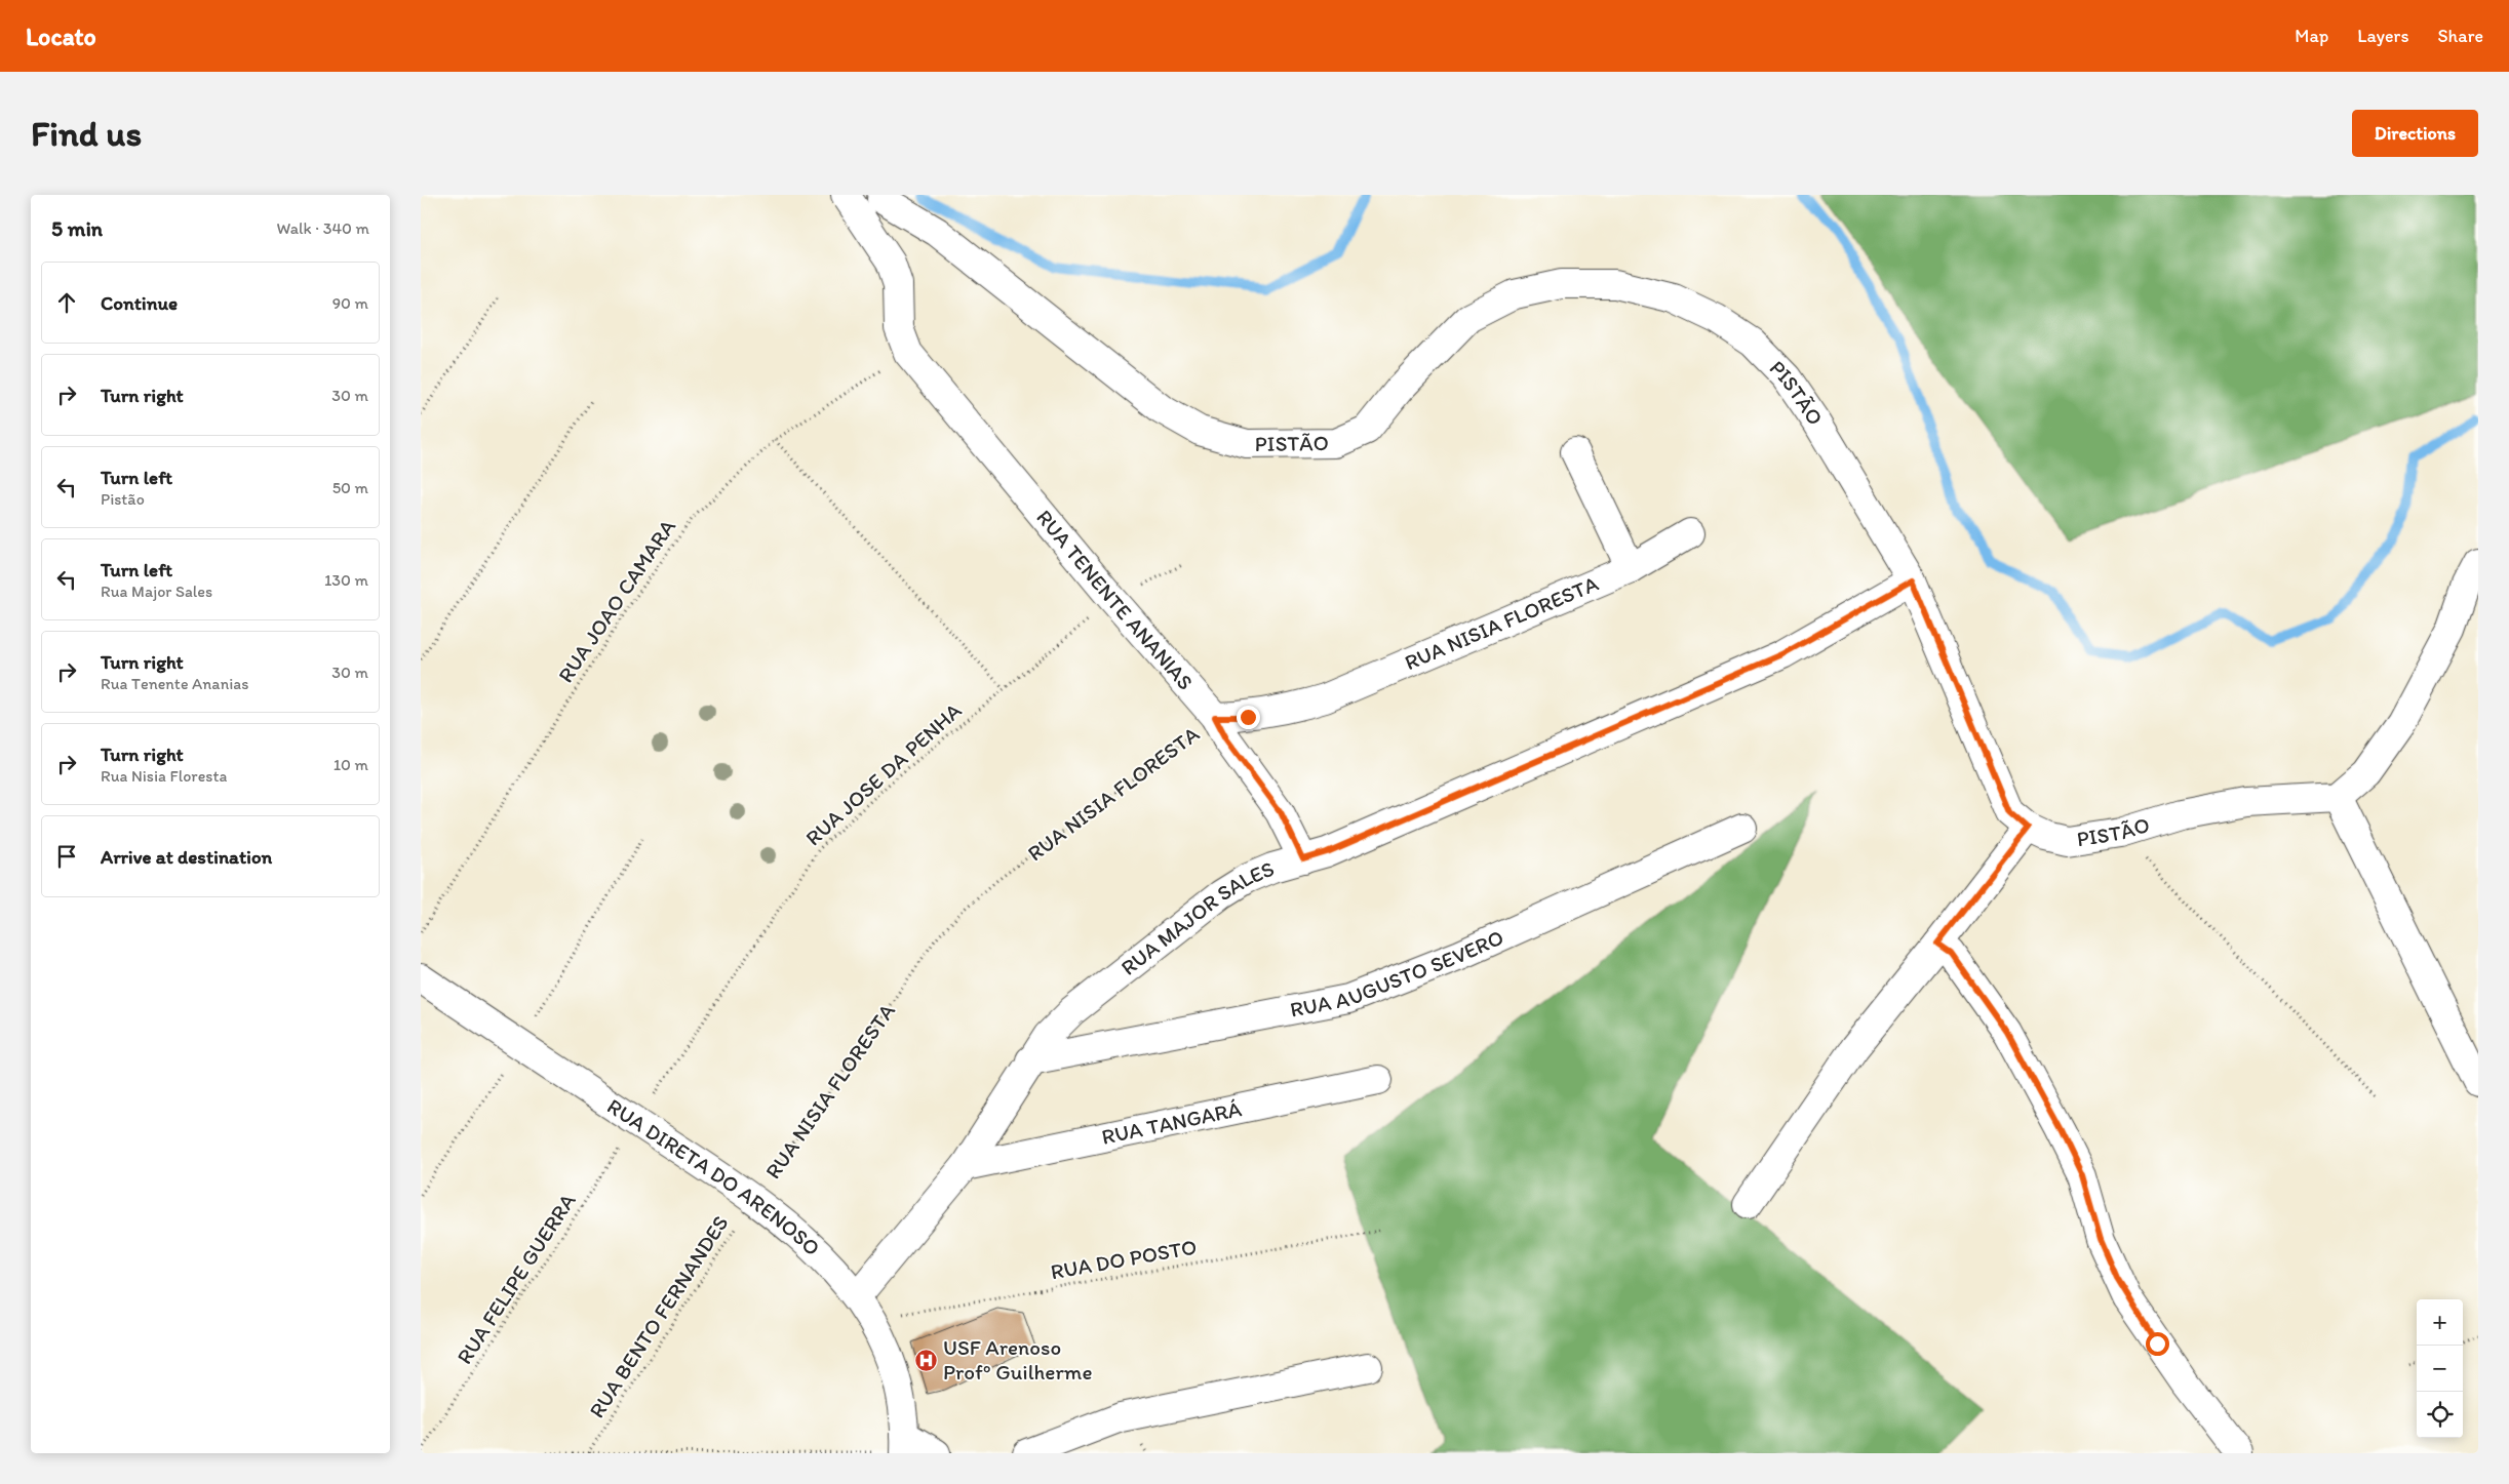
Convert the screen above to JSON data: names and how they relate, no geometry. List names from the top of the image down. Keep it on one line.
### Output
{"streets":{"street":["PISTÃO","RUA TENENTE ANANIAS","RUA NISIA FLORESTA","RUA MAJOR SALES","RUA AUGUSTO SEVERO","RUA TANGARÁ","RUA DIRETA DO ARENOSO"],"path":["RUA JOAO CAMARA","RUA JOSE DA PENHA","RUA DO POSTO","RUA FELIPE GUERRA","RUA BENTO FERNANDES"]},"crossings":[["PISTÃO","RUA TENENTE ANANIAS"],["PISTÃO","RUA MAJOR SALES"],["RUA TENENTE ANANIAS","RUA JOAO CAMARA"],["RUA TENENTE ANANIAS","RUA NISIA FLORESTA"],["RUA TENENTE ANANIAS","RUA JOSE DA PENHA"],["RUA TENENTE ANANIAS","RUA MAJOR SALES"],["RUA NISIA FLORESTA","RUA DIRETA DO ARENOSO"],["RUA NISIA FLORESTA","RUA BENTO FERNANDES"],["RUA JOSE DA PENHA","RUA DIRETA DO ARENOSO"],["RUA JOSE DA PENHA","RUA FELIPE GUERRA"],["RUA MAJOR SALES","RUA AUGUSTO SEVERO"],["RUA MAJOR SALES","RUA TANGARÁ"],["RUA MAJOR SALES","RUA DIRETA DO ARENOSO"],["RUA MAJOR SALES","RUA DO POSTO"],["RUA DIRETA DO ARENOSO","RUA DO POSTO"],["RUA DIRETA DO ARENOSO","RUA FELIPE GUERRA"],["RUA DIRETA DO ARENOSO","RUA BENTO FERNANDES"]],"places":{"hospital":["USF Arenoso Profº Guilherme"]},"page":{"header":"Locato","nav":["Map","Layers","Share"],"buttons":"Directions","title":"Find us","heading":["5 min","Walk · 340 m"],"list":[["Continue","90 m"],["Turn right","30 m"],["Turn left","Pistão","50 m"],["Turn left","Rua Major Sales","130 m"],["Turn right","Rua Tenente Ananias","30 m"],["Turn right","Rua Nisia Floresta","10 m"],"Arrive at destination"],"map_buttons":["+","−"]}}
